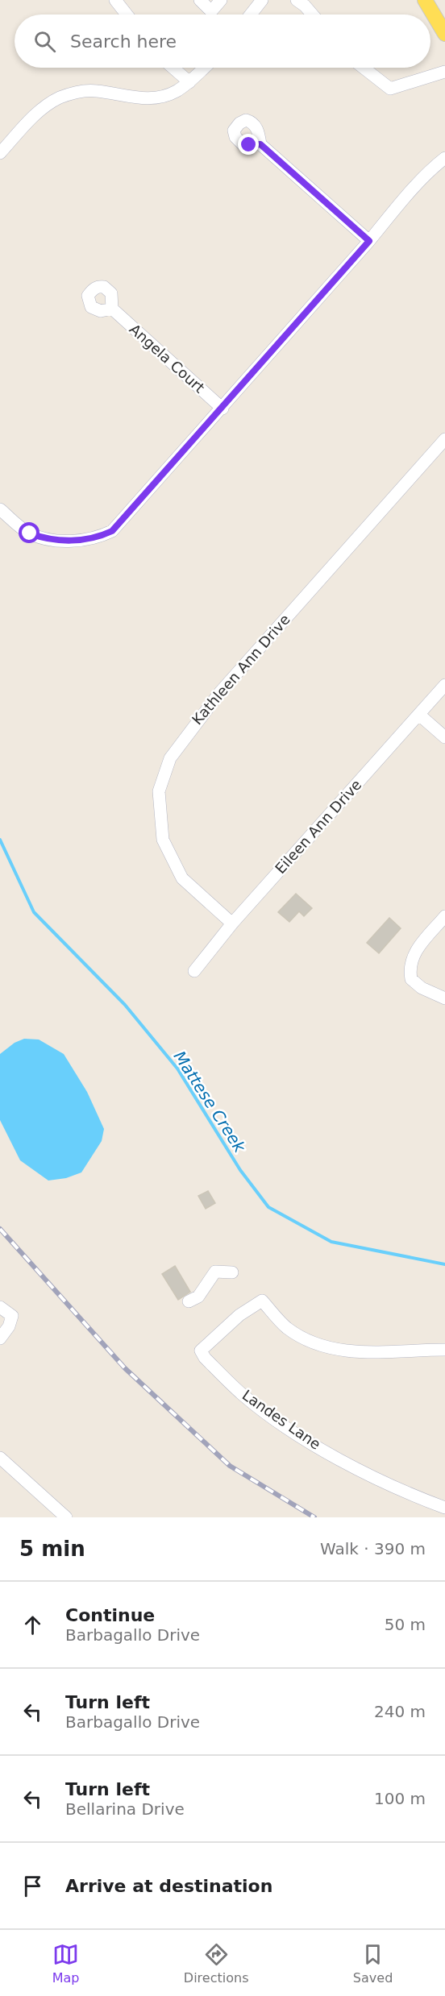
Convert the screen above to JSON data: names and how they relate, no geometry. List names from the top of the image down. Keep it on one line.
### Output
{"streets":{"street":["Angela Court","Kathleen Ann Drive","Eileen Ann Drive","Landes Lane"]},"crossings":[["Kathleen Ann Drive","Eileen Ann Drive"]],"water":["Mattese Creek"],"page":{"search":"Search here","heading":["5 min","Walk · 390 m"],"list":[["Continue","Barbagallo Drive","50 m"],["Turn left","Barbagallo Drive","240 m"],["Turn left","Bellarina Drive","100 m"],"Arrive at destination"],"nav":["Map","Directions","Saved"]}}
